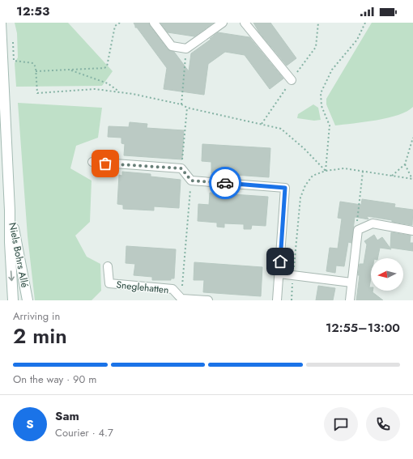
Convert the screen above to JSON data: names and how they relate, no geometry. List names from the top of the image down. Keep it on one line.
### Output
{"streets":{"street":["Niels Bohrs Allé","Sneglehatten"]},"north":"left","page":{"status":"12:53","heading":["2 min","Arriving in","12:55–13:00"],"panel":["Sam","Courier · 4.7"],"bar":"On the way · 90 m","round":"S"}}
